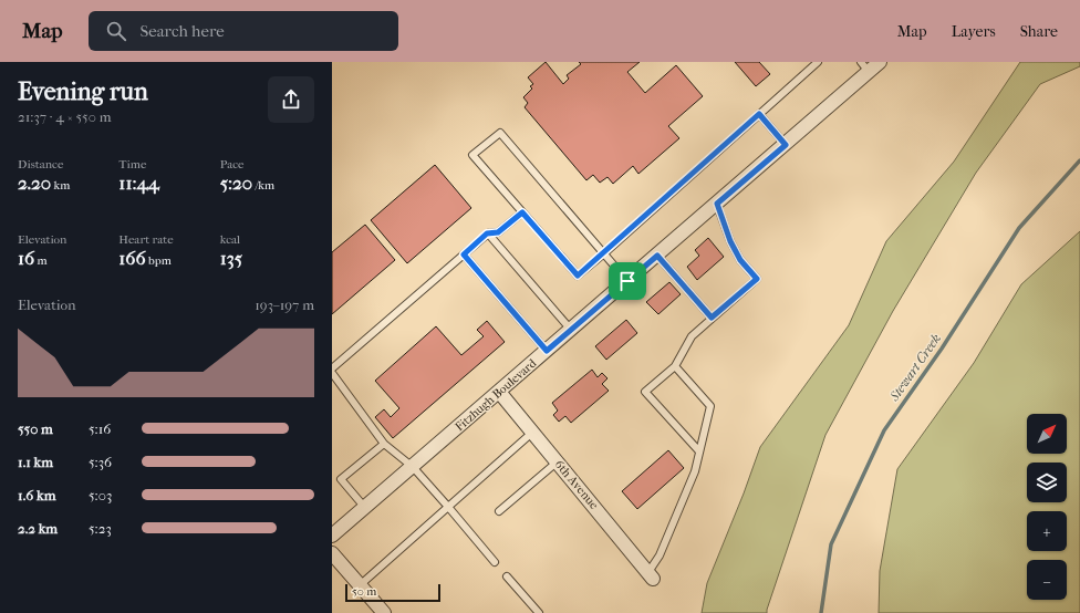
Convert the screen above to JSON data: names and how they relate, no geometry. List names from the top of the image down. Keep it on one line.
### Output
{"streets":{"street":["Fitzhugh Boulevard","6th Avenue"]},"crossings":[["Fitzhugh Boulevard","6th Avenue"]],"water":["Stewart Creek"],"scale_bar":"50 m","north":"top right","page":{"header":"Map","search":"Search here","nav":["Map","Layers","Share"],"heading":["Evening run","21:37 · 4 × 550 m"],"stats":[["Distance","2.20 km"],["Time","11:44"],["Pace","5:20 /km"],["Elevation","16 m"],["Heart rate","166 bpm"],["kcal","135"]],"chart":["Elevation","193–197 m"],"list":[{"name":"550 m","note":"5:16"},{"name":"1.1 km","note":"5:36"},{"name":"1.6 km","note":"5:03"},{"name":"2.2 km","note":"5:23"}],"map_buttons":["+","−"],"scale":"50 m"}}
